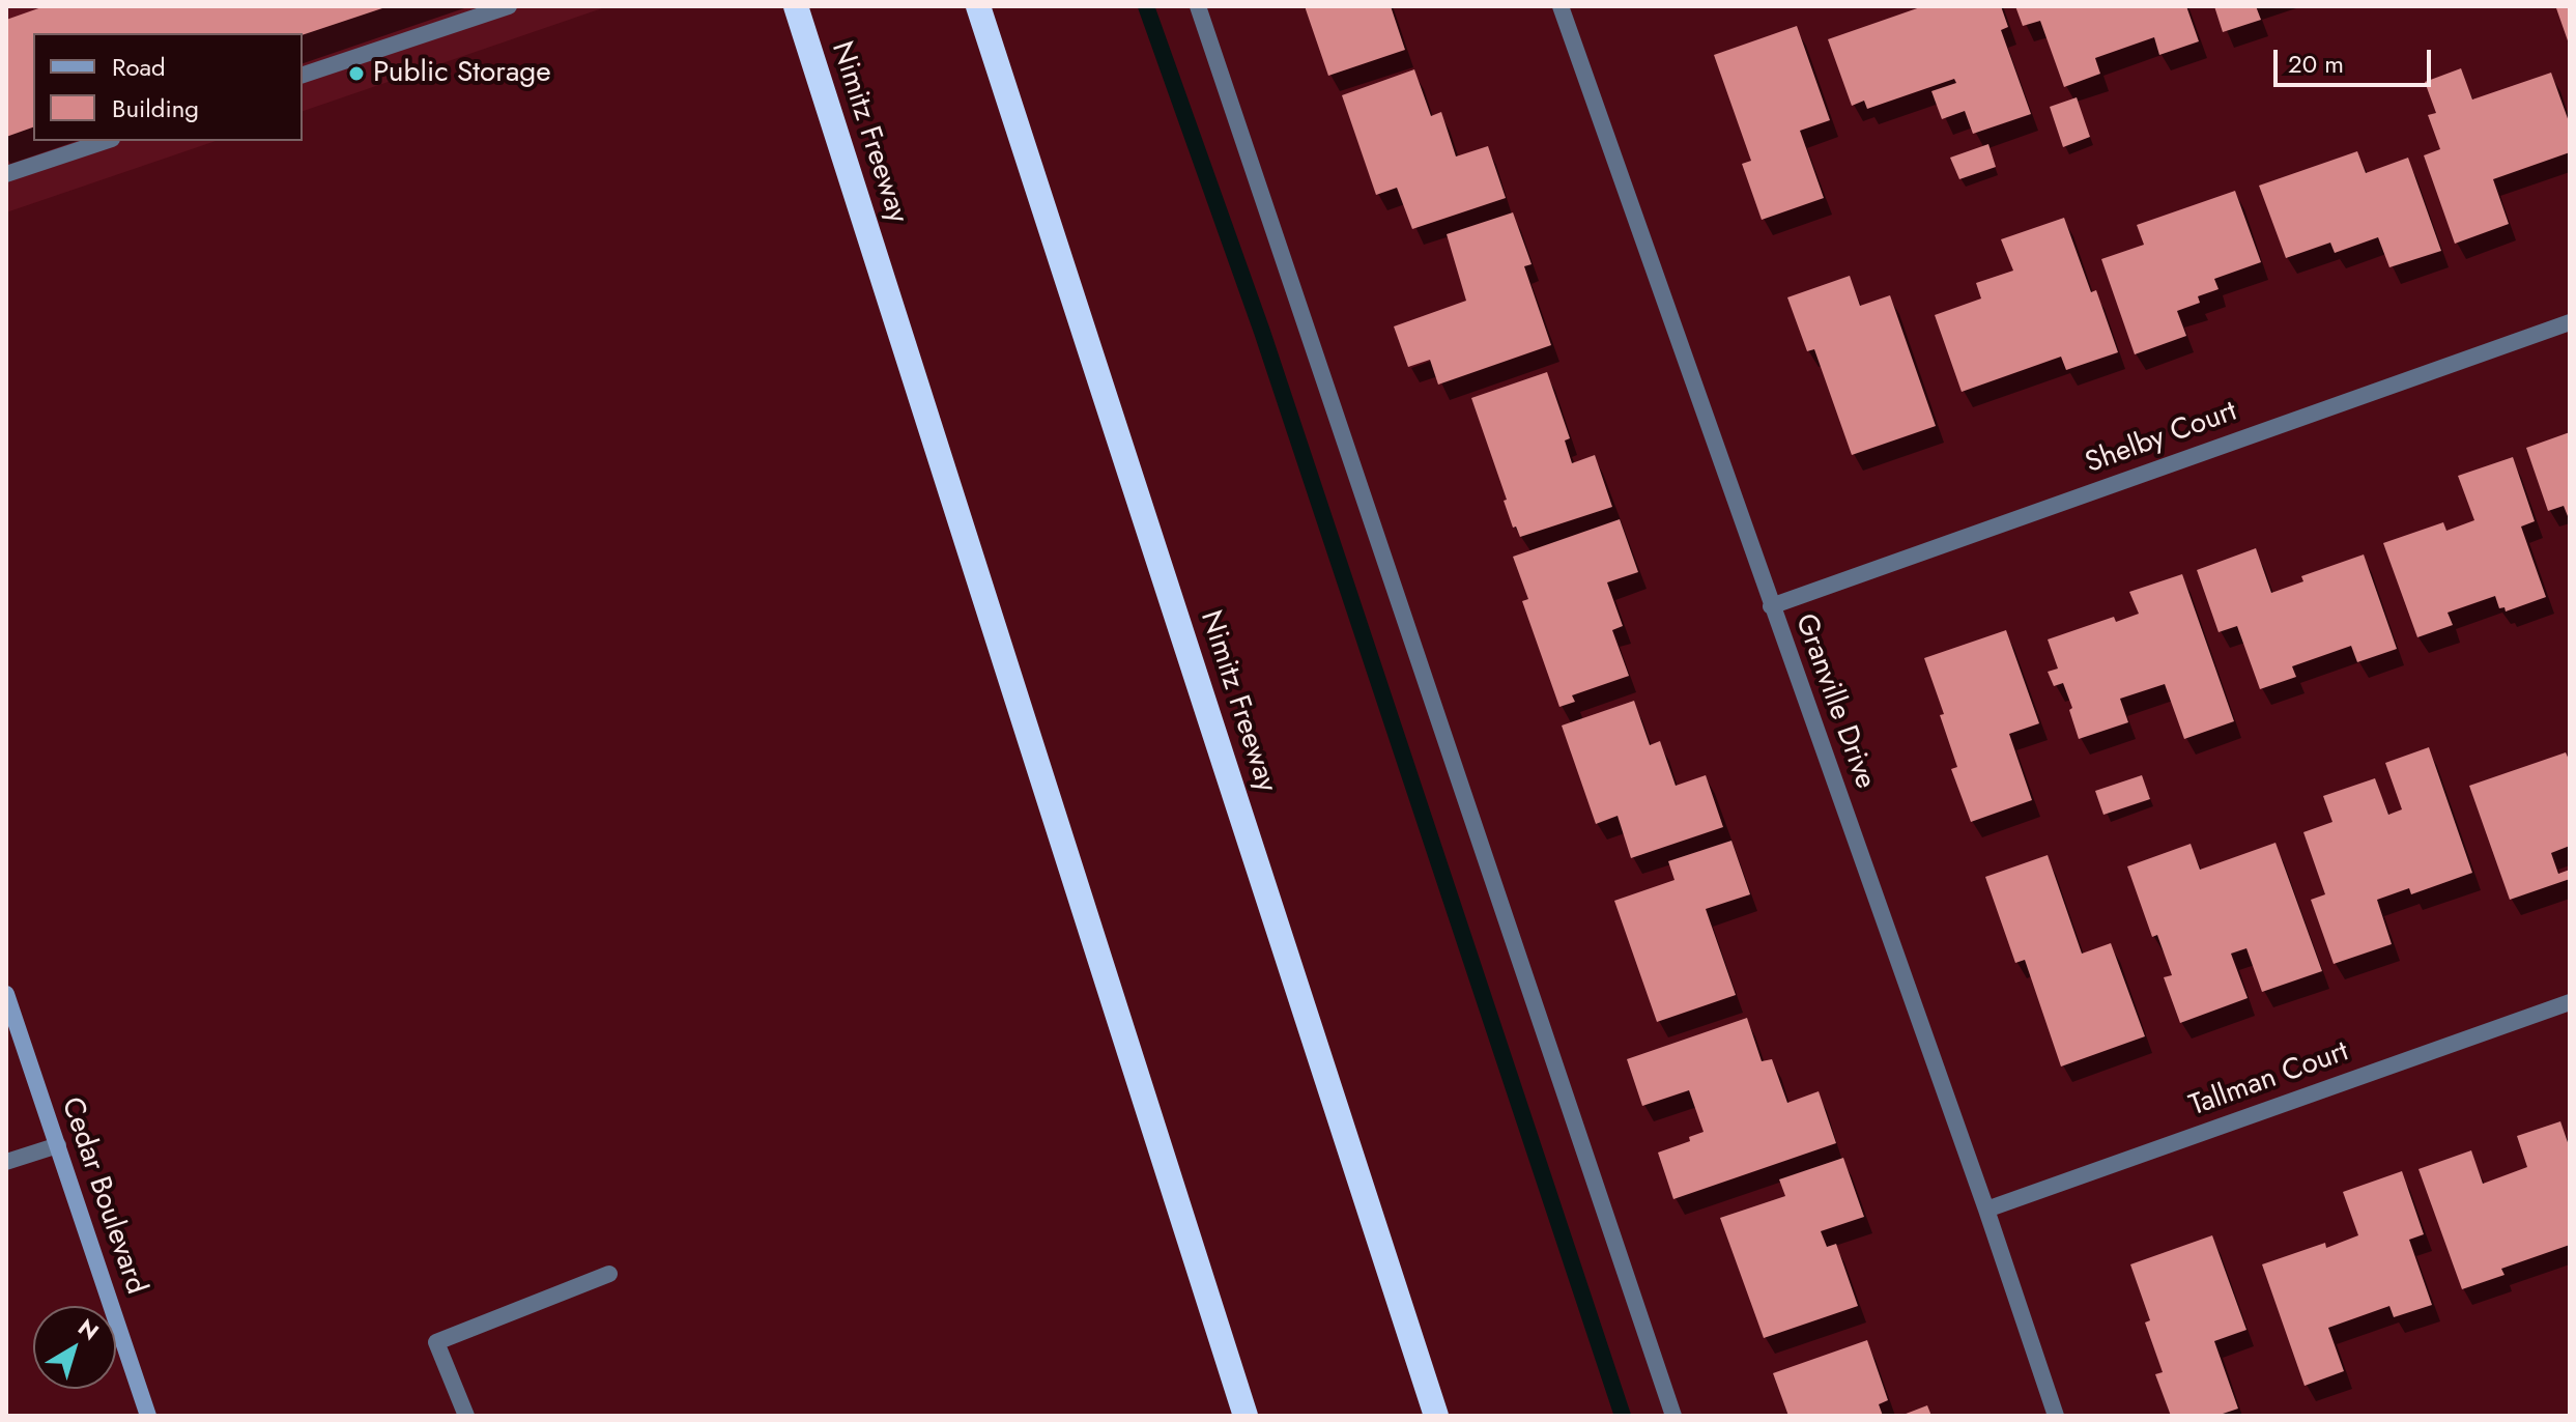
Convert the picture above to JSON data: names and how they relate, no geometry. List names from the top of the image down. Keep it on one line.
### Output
{"streets":{"highway":["Nimitz Freeway"],"main road":["Cedar Boulevard"],"street":["Shelby Court","Granville Drive","Tallman Court"]},"crossings":[["Shelby Court","Granville Drive"],["Granville Drive","Tallman Court"]],"places":["Public Storage"],"legend":["Road","Building"],"scale_bar":"20 m","north":"top right"}
